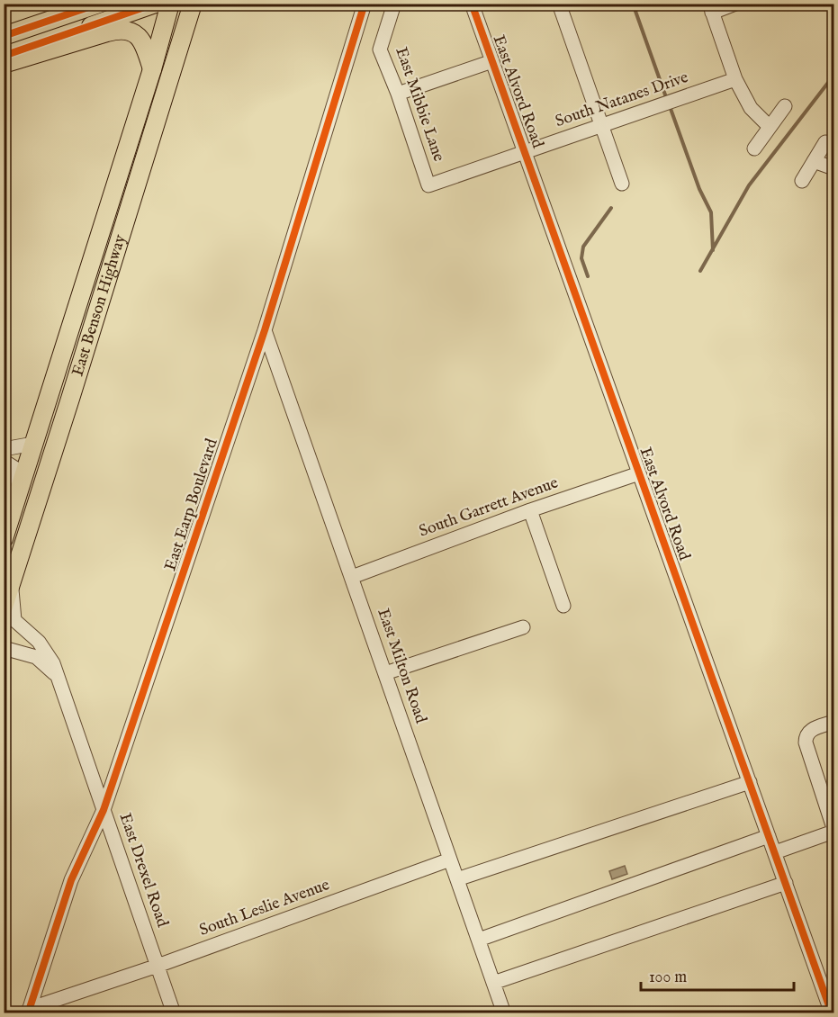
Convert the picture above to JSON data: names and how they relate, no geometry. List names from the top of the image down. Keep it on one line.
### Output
{"streets":{"main road":["East Benson Highway"],"street":["East Alvord Road","South Natanes Drive","East Mibbie Lane","East Earp Boulevard","South Garrett Avenue","East Milton Road","East Drexel Road","South Leslie Avenue"]},"crossings":[["East Alvord Road","South Natanes Drive"],["East Alvord Road","South Garrett Avenue"],["South Natanes Drive","East Mibbie Lane"],["East Benson Highway","East Drexel Road"],["East Earp Boulevard","East Milton Road"],["East Earp Boulevard","East Drexel Road"],["East Earp Boulevard","South Leslie Avenue"],["South Garrett Avenue","East Milton Road"],["East Milton Road","South Leslie Avenue"],["East Drexel Road","South Leslie Avenue"]],"scale_bar":"100 m"}
